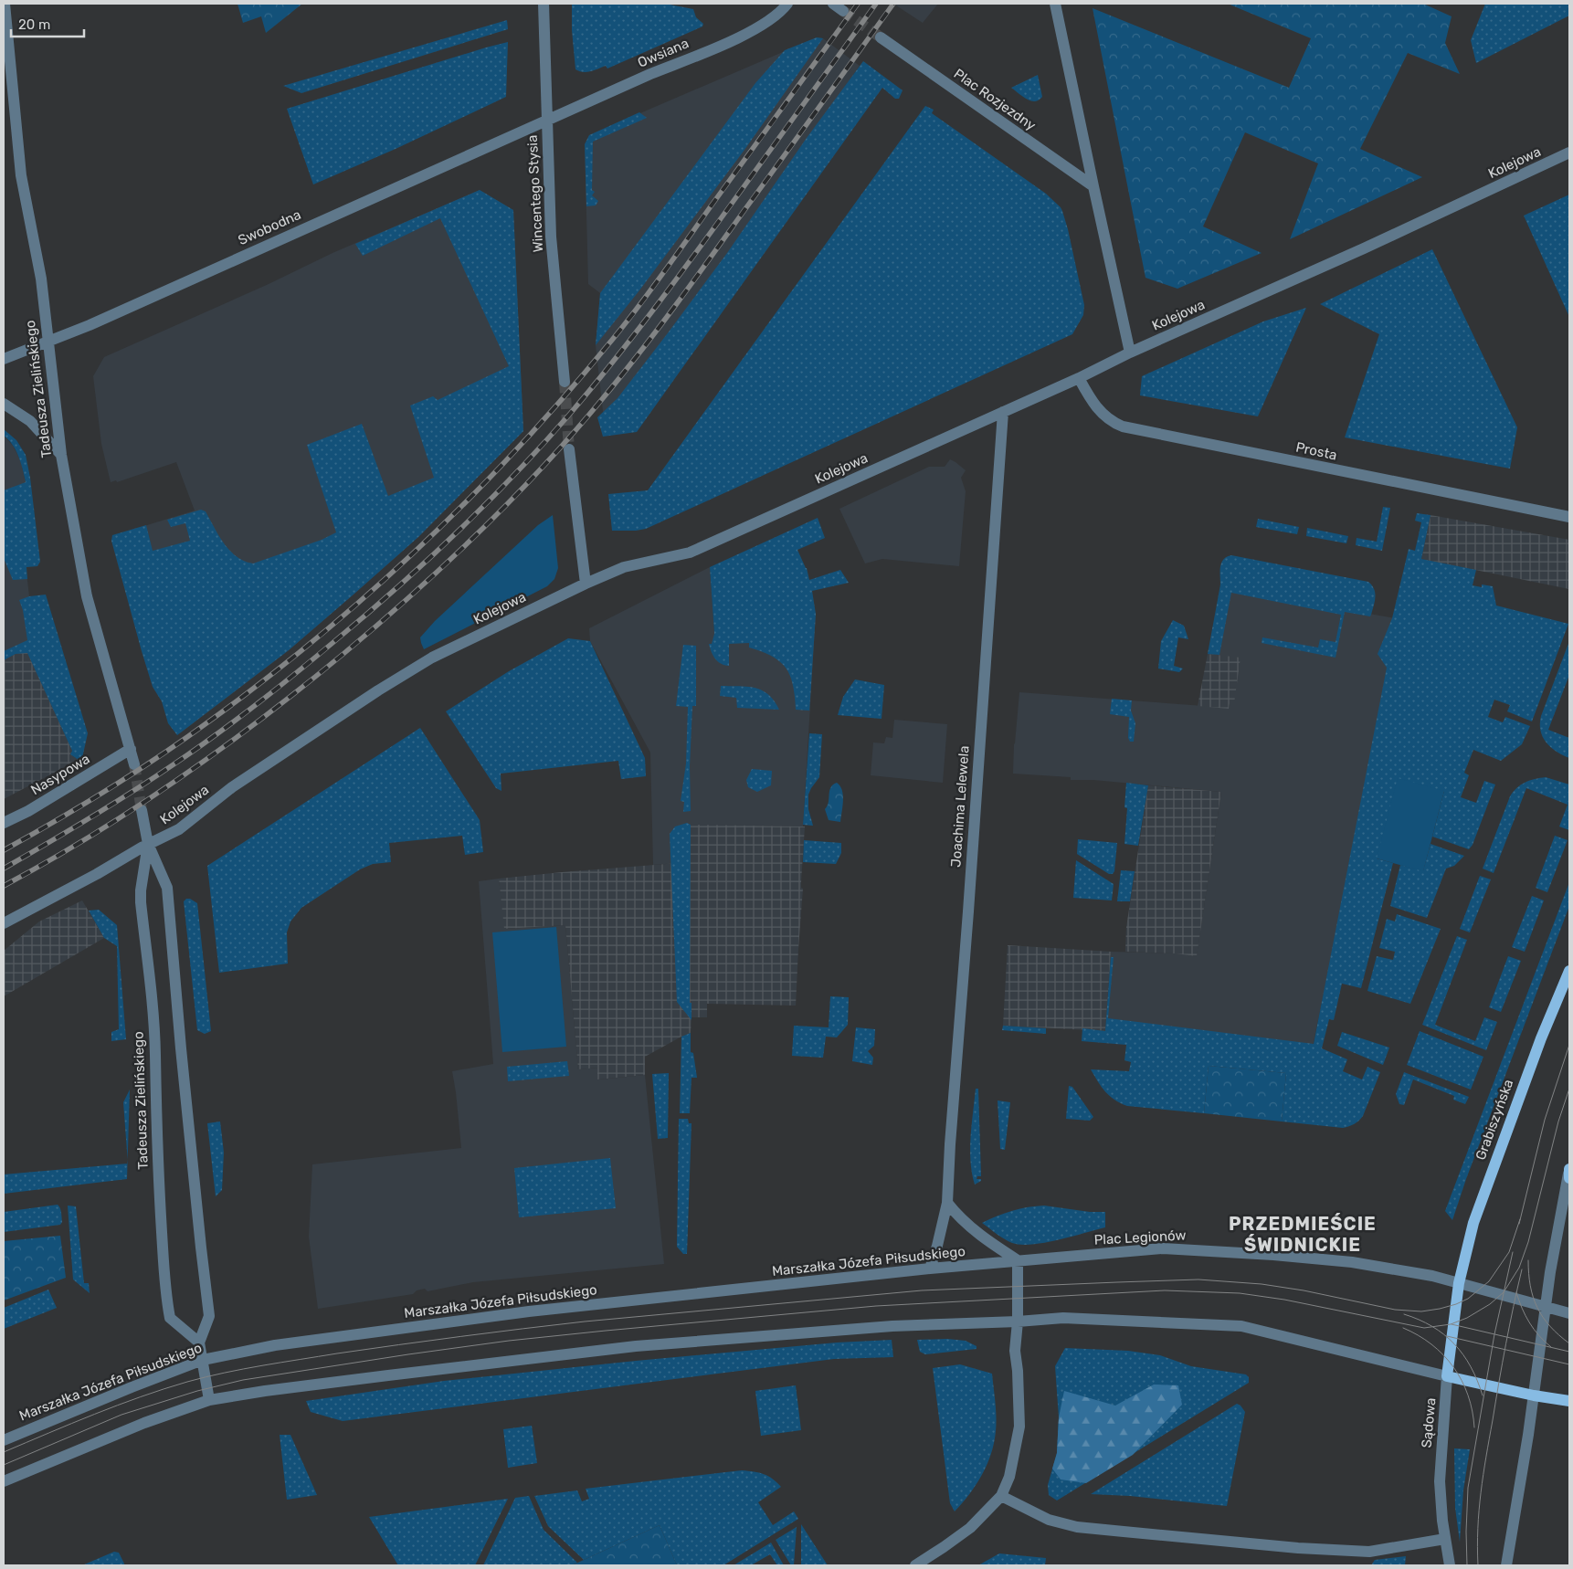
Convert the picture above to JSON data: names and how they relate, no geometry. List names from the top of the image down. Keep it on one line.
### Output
{"streets":{"main road":["Grabiszyńska","Sądowa"],"street":["Owsiana","Plac Rozjezdny","Kolejowa","Wincentego Stysia","Swobodna","Tadeusza Zielińskiego","Prosta","Nasypowa","Joachima Lelewela","Plac Legionów","Marszałka Józefa Piłsudskiego"]},"crossings":[["Owsiana","Wincentego Stysia"],["Owsiana","Swobodna"],["Kolejowa","Tadeusza Zielińskiego"],["Kolejowa","Prosta"],["Kolejowa","Joachima Lelewela"],["Wincentego Stysia","Swobodna"],["Swobodna","Tadeusza Zielińskiego"],["Tadeusza Zielińskiego","Nasypowa"],["Joachima Lelewela","Marszałka Józefa Piłsudskiego"],["Grabiszyńska","Plac Legionów"],["Grabiszyńska","Sądowa"],["Plac Legionów","Marszałka Józefa Piłsudskiego"],["Plac Legionów","Sądowa"]],"districts":["PRZEDMIEŚCIE ŚWIDNICKIE"],"scale_bar":"20 m"}
